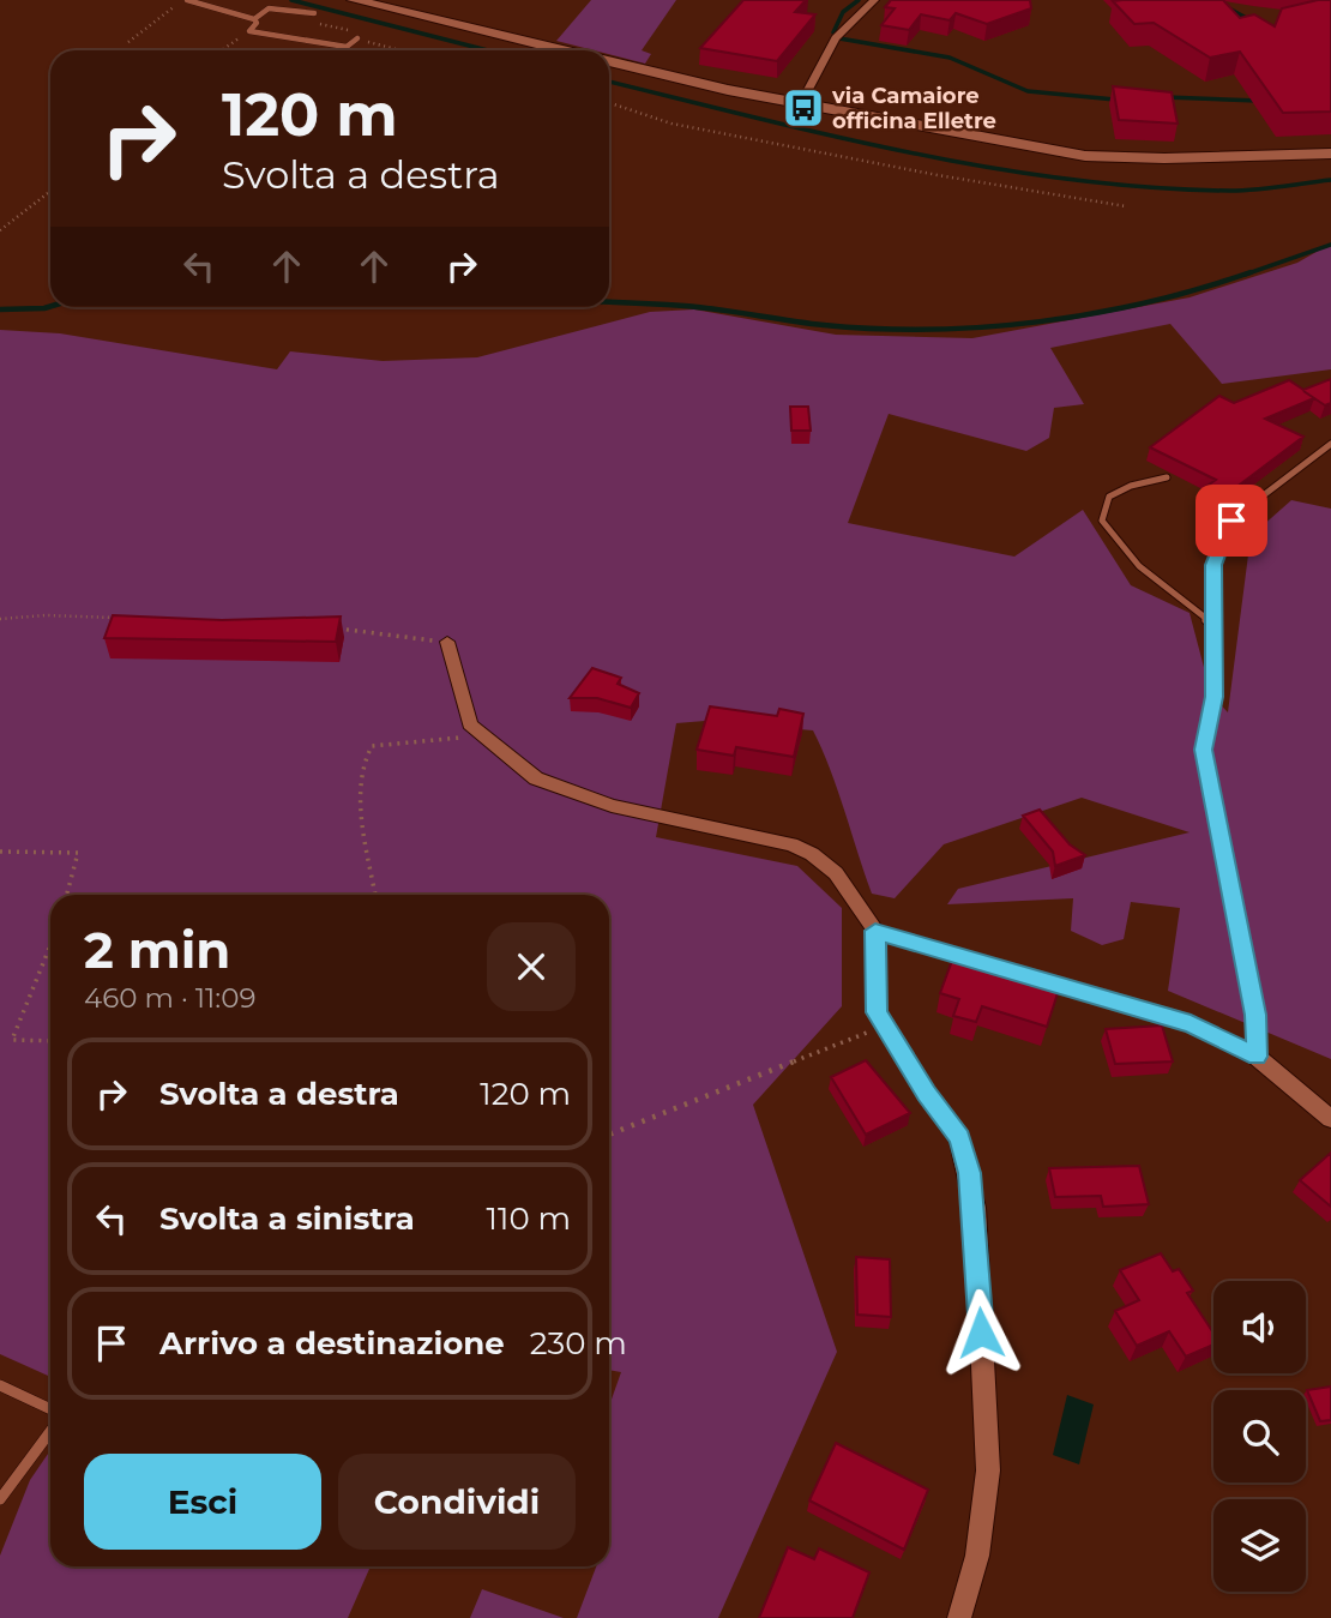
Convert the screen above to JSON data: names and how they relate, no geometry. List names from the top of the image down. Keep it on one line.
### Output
{"places":{"bus stop":["via Camaiore officina Elletre"]},"page":{"turn":["120 m","Svolta a destra"],"heading":["2 min","460 m · 11:09"],"list":[{"name":"Svolta a destra","value":"120 m"},{"name":"Svolta a sinistra","value":"110 m"},{"name":"Arrivo a destinazione","value":"230 m"}],"buttons":["Esci","Condividi"]}}
